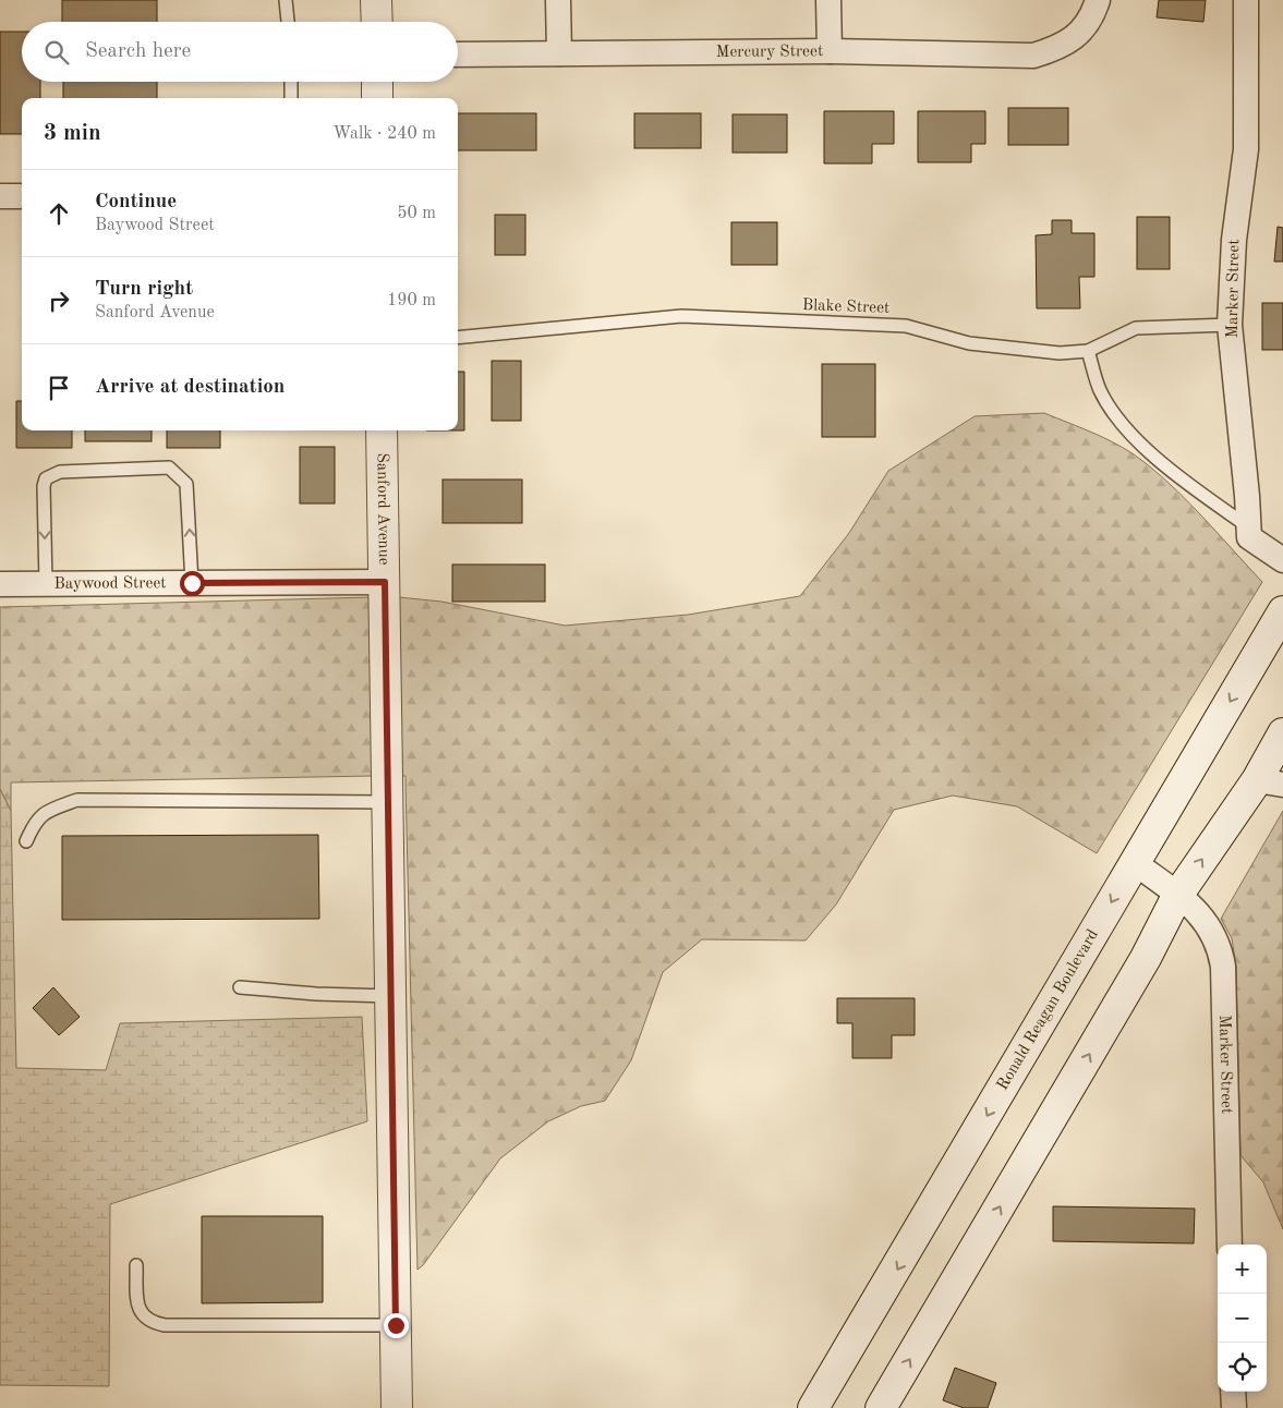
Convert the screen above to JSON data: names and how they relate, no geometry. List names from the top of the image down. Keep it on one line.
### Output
{"streets":{"main road":["Sanford Avenue","Ronald Reagan Boulevard"],"street":["Mercury Street","Marker Street","Baywood Street"],"lane":["Blake Street"]},"crossings":[["Marker Street","Blake Street"],["Marker Street","Ronald Reagan Boulevard"],["Sanford Avenue","Baywood Street"]],"page":{"search":"Search here","heading":["3 min","Walk · 240 m"],"list":[["Continue","Baywood Street","50 m"],["Turn right","Sanford Avenue","190 m"],"Arrive at destination"],"map_buttons":["+","−"]}}
